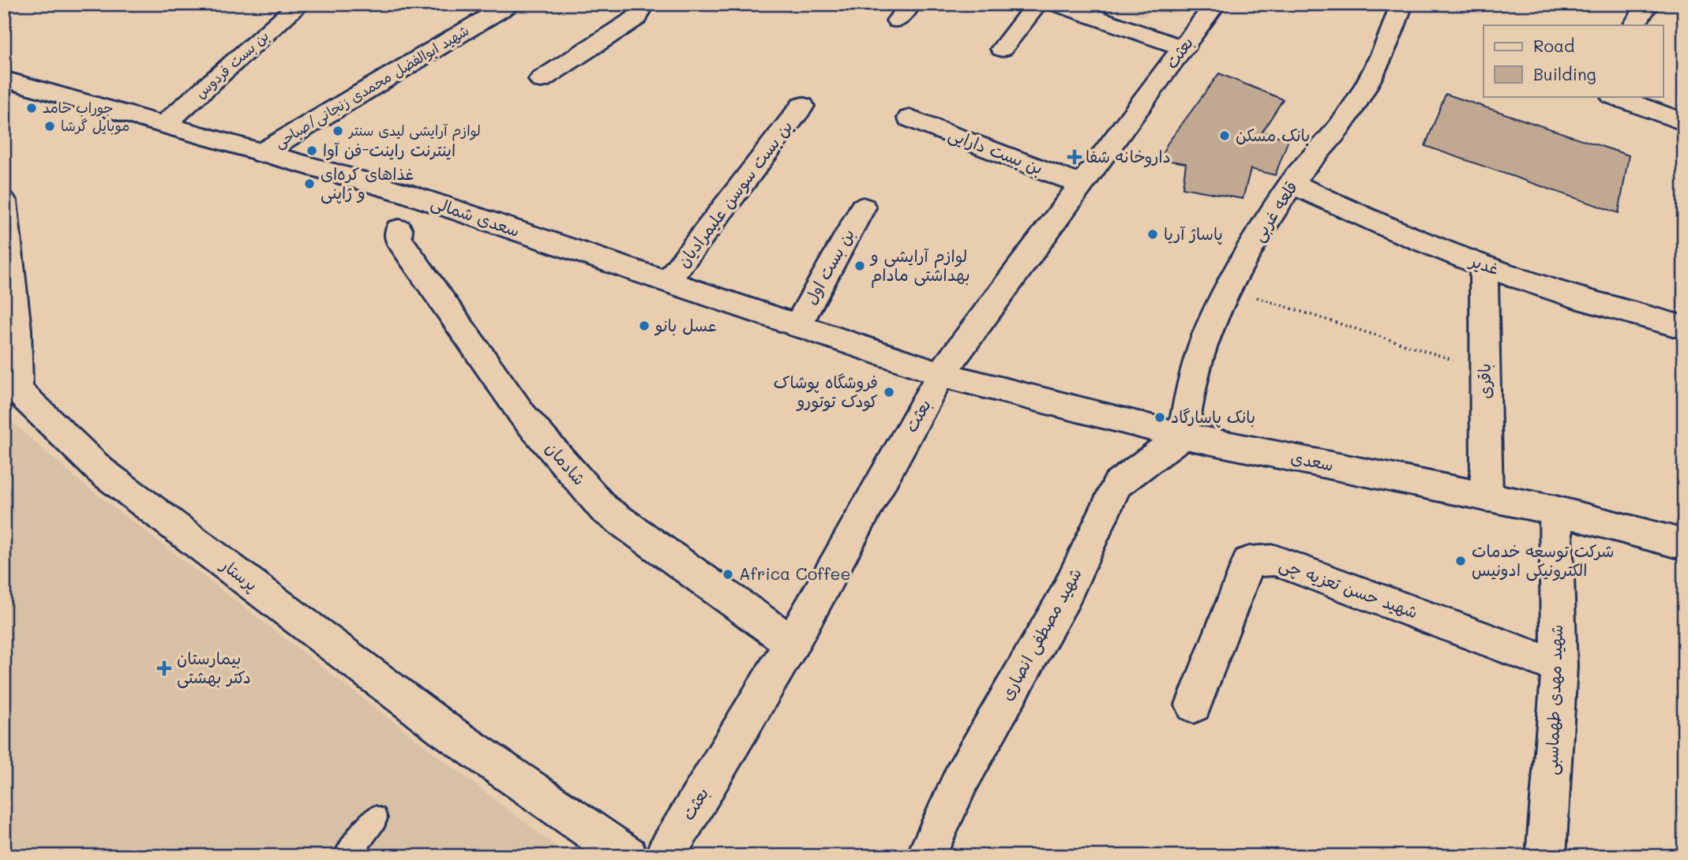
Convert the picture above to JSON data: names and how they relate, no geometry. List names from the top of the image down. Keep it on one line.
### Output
{"streets":{"street":["بعثت","بن بست فردوس","شهید ابوالفضل محمدی زنجانی/صباحی","بن بست دارایی","بن بست سوسن علیمرادیان","قلعه غربی","سعدی شمالی","غدیر","بن بست اول","باقری","سعدی","شادمان","پرستار","شهید حسن تعزیه چی","شهید مصطفی انصاری","شهید مهدی طهماسبی"]},"crossings":[["بعثت","بن بست دارایی"],["بعثت","سعدی شمالی"],["بعثت","سعدی"],["بعثت","شادمان"],["بن بست فردوس","سعدی شمالی"],["شهید ابوالفضل محمدی زنجانی/صباحی","سعدی شمالی"],["بن بست سوسن علیمرادیان","سعدی شمالی"],["قلعه غربی","غدیر"],["قلعه غربی","سعدی"],["قلعه غربی","شهید مصطفی انصاری"],["سعدی شمالی","بن بست اول"],["سعدی شمالی","سعدی"],["غدیر","باقری"],["باقری","سعدی"],["سعدی","شهید مصطفی انصاری"],["سعدی","شهید مهدی طهماسبی"],["شهید حسن تعزیه چی","شهید مهدی طهماسبی"]],"places":{"other":["جوراب حامد","موبایل گرشا","لوازم آرایشی لیدی سنتر","بانک مسکن","اینترنت راینت-فن آوا","غذاهای کره‌ای و ژاپنی","پاساژ آریا","لوازم آرایشی و بهداشتی مادام","عسل بانو","فروشگاه پوشاک کودک توتورو","بانک پاسارگاد","شرکت توسعه خدمات الکترونیکی ادونیس","Africa Coffee"],"health":["داروخانه شفا","بیمارستان دکتر بهشتی"]},"legend":["Road","Building"]}
